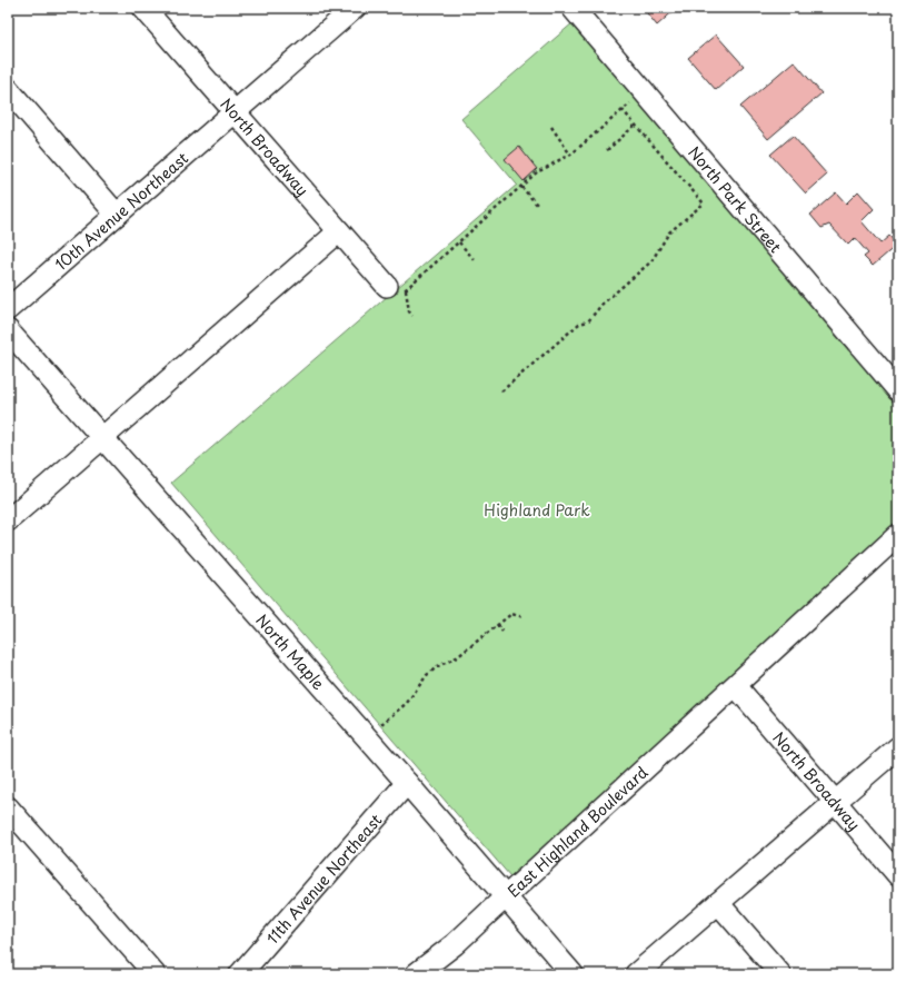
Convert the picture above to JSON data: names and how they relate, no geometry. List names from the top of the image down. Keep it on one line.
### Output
{"streets":{"street":["North Broadway","North Park Street","10th Avenue Northeast","North Maple","East Highland Boulevard","11th Avenue Northeast"]},"crossings":[["North Broadway","10th Avenue Northeast"],["North Broadway","East Highland Boulevard"],["North Maple","East Highland Boulevard"],["North Maple","11th Avenue Northeast"]],"parks":["Highland Park"]}
